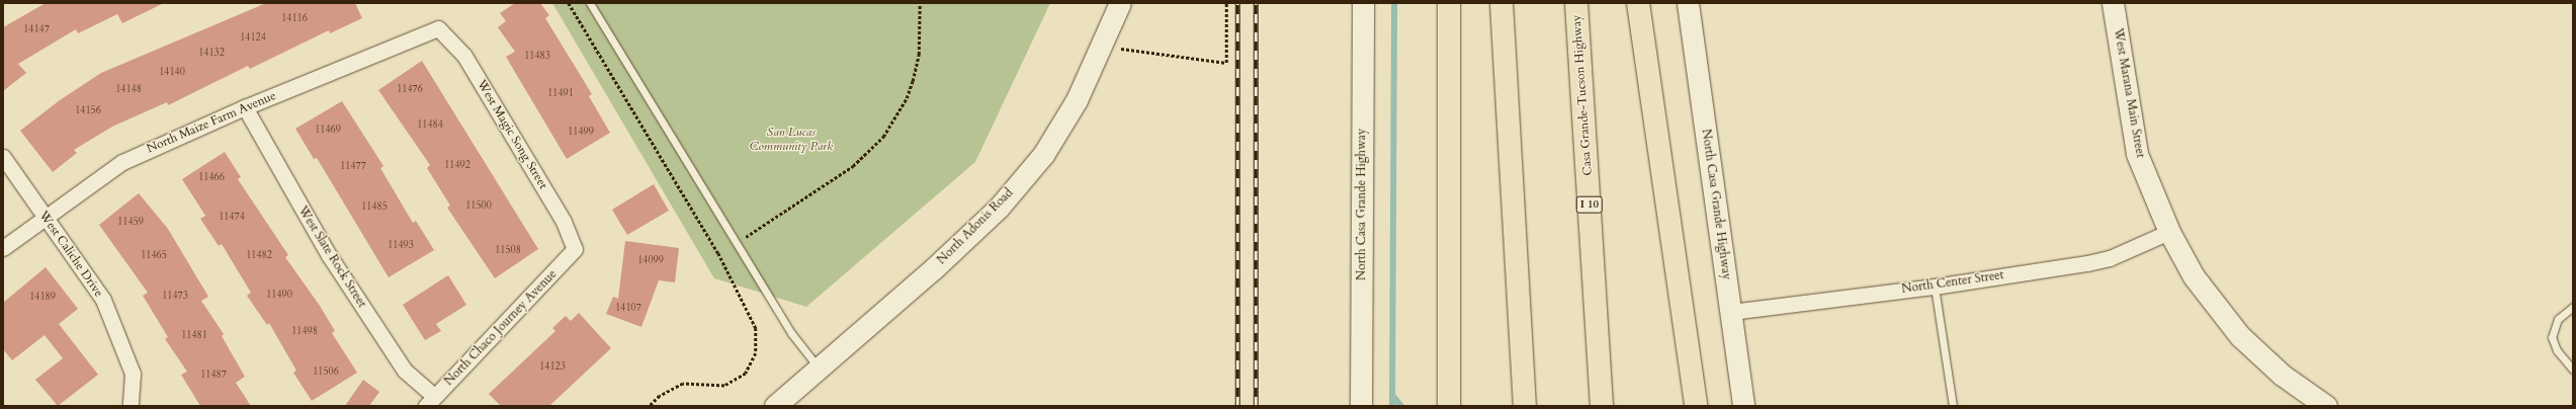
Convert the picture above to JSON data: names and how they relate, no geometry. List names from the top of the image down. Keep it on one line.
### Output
{"streets":{"highway":["Casa Grande-Tucson Highway","I 10"],"street":["West Marana Main Street","North Maize Farm Avenue","West Magic Song Street","North Casa Grande Highway","North Adonis Road","West Caliche Drive","West Slate Rock Street","North Center Street","North Chaco Journey Avenue"]},"crossings":[["West Marana Main Street","North Center Street"],["North Maize Farm Avenue","West Magic Song Street"],["North Maize Farm Avenue","West Caliche Drive"],["North Maize Farm Avenue","West Slate Rock Street"],["West Magic Song Street","North Chaco Journey Avenue"],["North Casa Grande Highway","North Center Street"],["West Slate Rock Street","North Chaco Journey Avenue"]],"parks":["San Lucas Community Park"],"house_numbers":["14116","14147","14124","14132","11483","14140","14148","11476","11491","14156","11484","11469","11499","11492","11477","11466","11500","11485","11474","11459","11493","11508","11465","11482","14099","11490","11473","14189","14107","11498","11481","14123","11506","11487"]}
